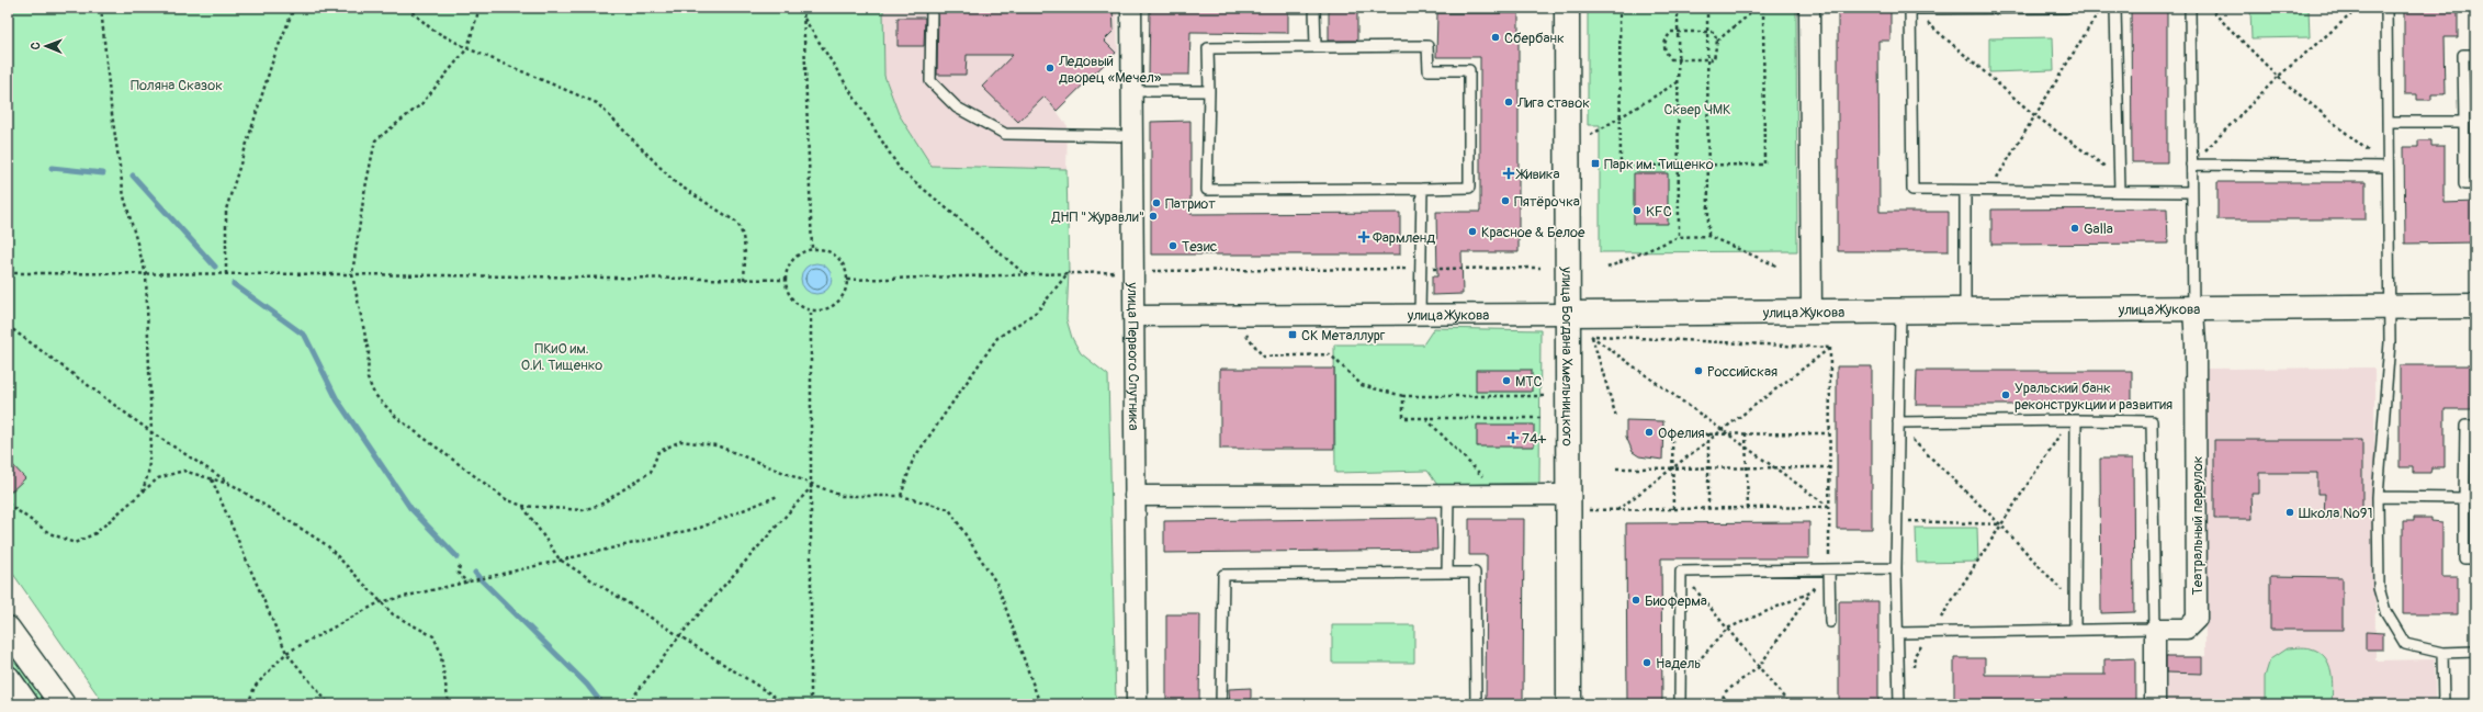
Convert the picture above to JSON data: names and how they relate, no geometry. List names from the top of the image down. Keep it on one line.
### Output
{"streets":{"main road":["улица Жукова","улица Богдана Хмельницкого"],"street":["улица Первого Спутника","Театральный переулок"]},"crossings":[["улица Жукова","улица Первого Спутника"],["улица Жукова","улица Богдана Хмельницкого"],["улица Жукова","Театральный переулок"]],"parks":["Поляна Сказок","Сквер ЧМК","ПКиО им. О.И. Тищенко"],"places":{"other":["Сбербанк","Ледовый дворец «Мечел»","Лига ставок","Пятёрочка","Патриот","KFC","ДНП \" Журавли\"","Galla","Красное & Белое","Тезис","Российская","МТС","Уральский банк реконструкции и развития","Офелия","Школа №91","Биоферма","Надель"],"transit":["Парк им. Тищенко","СК Металлург"],"health":["Живика","Фармленд","74+"]},"north":"left"}
